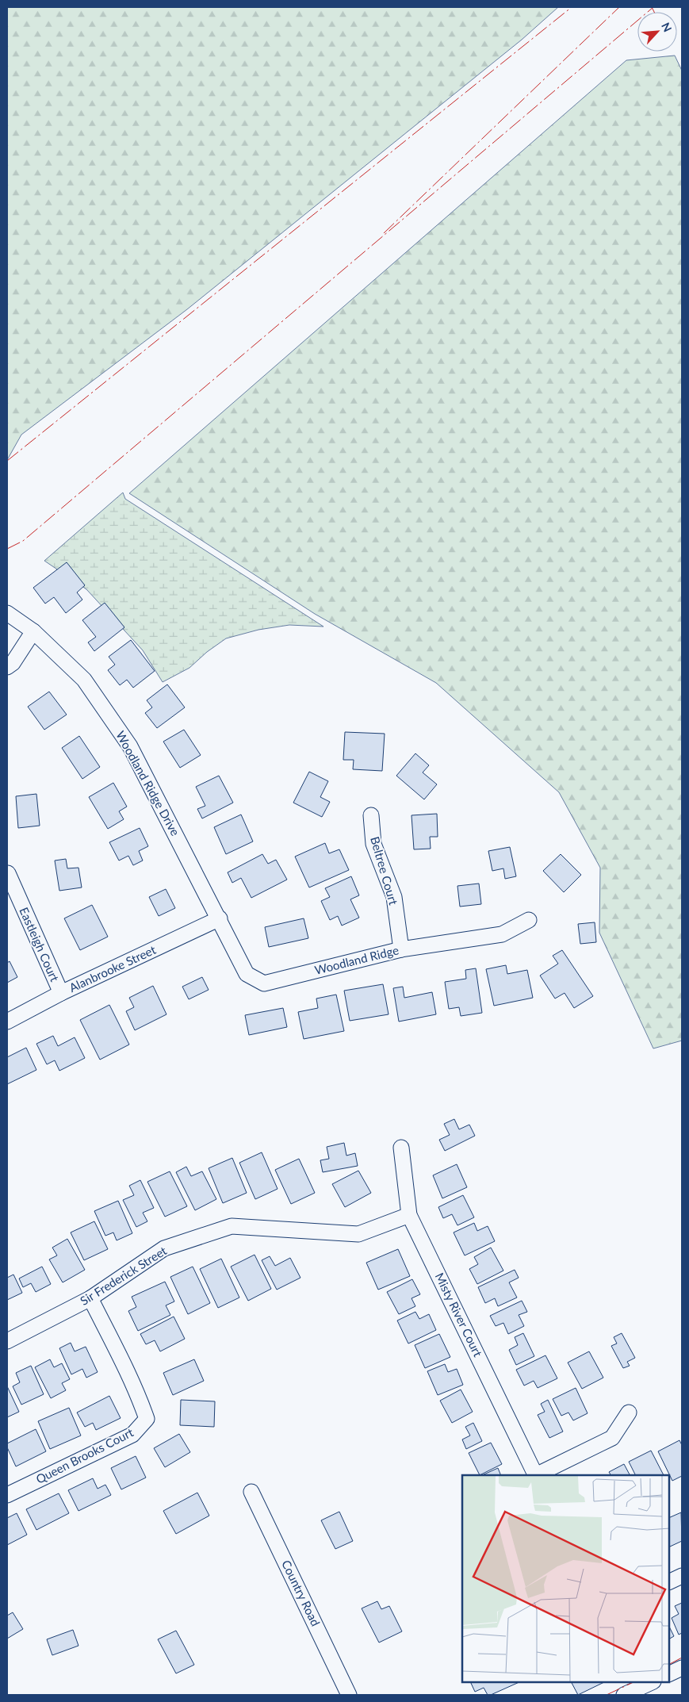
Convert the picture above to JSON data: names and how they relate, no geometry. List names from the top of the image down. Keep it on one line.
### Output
{"streets":{"street":["Woodland Ridge Drive","Beltree Court","Eastleigh Court","Woodland Ridge","Alanbrooke Street","Sir Frederick Street","Misty River Court","Queen Brooks Court","Country Road"]},"crossings":[["Woodland Ridge Drive","Woodland Ridge"],["Woodland Ridge Drive","Alanbrooke Street"],["Beltree Court","Woodland Ridge"],["Eastleigh Court","Alanbrooke Street"],["Woodland Ridge","Alanbrooke Street"],["Sir Frederick Street","Misty River Court"],["Sir Frederick Street","Queen Brooks Court"]],"north":"top right"}
